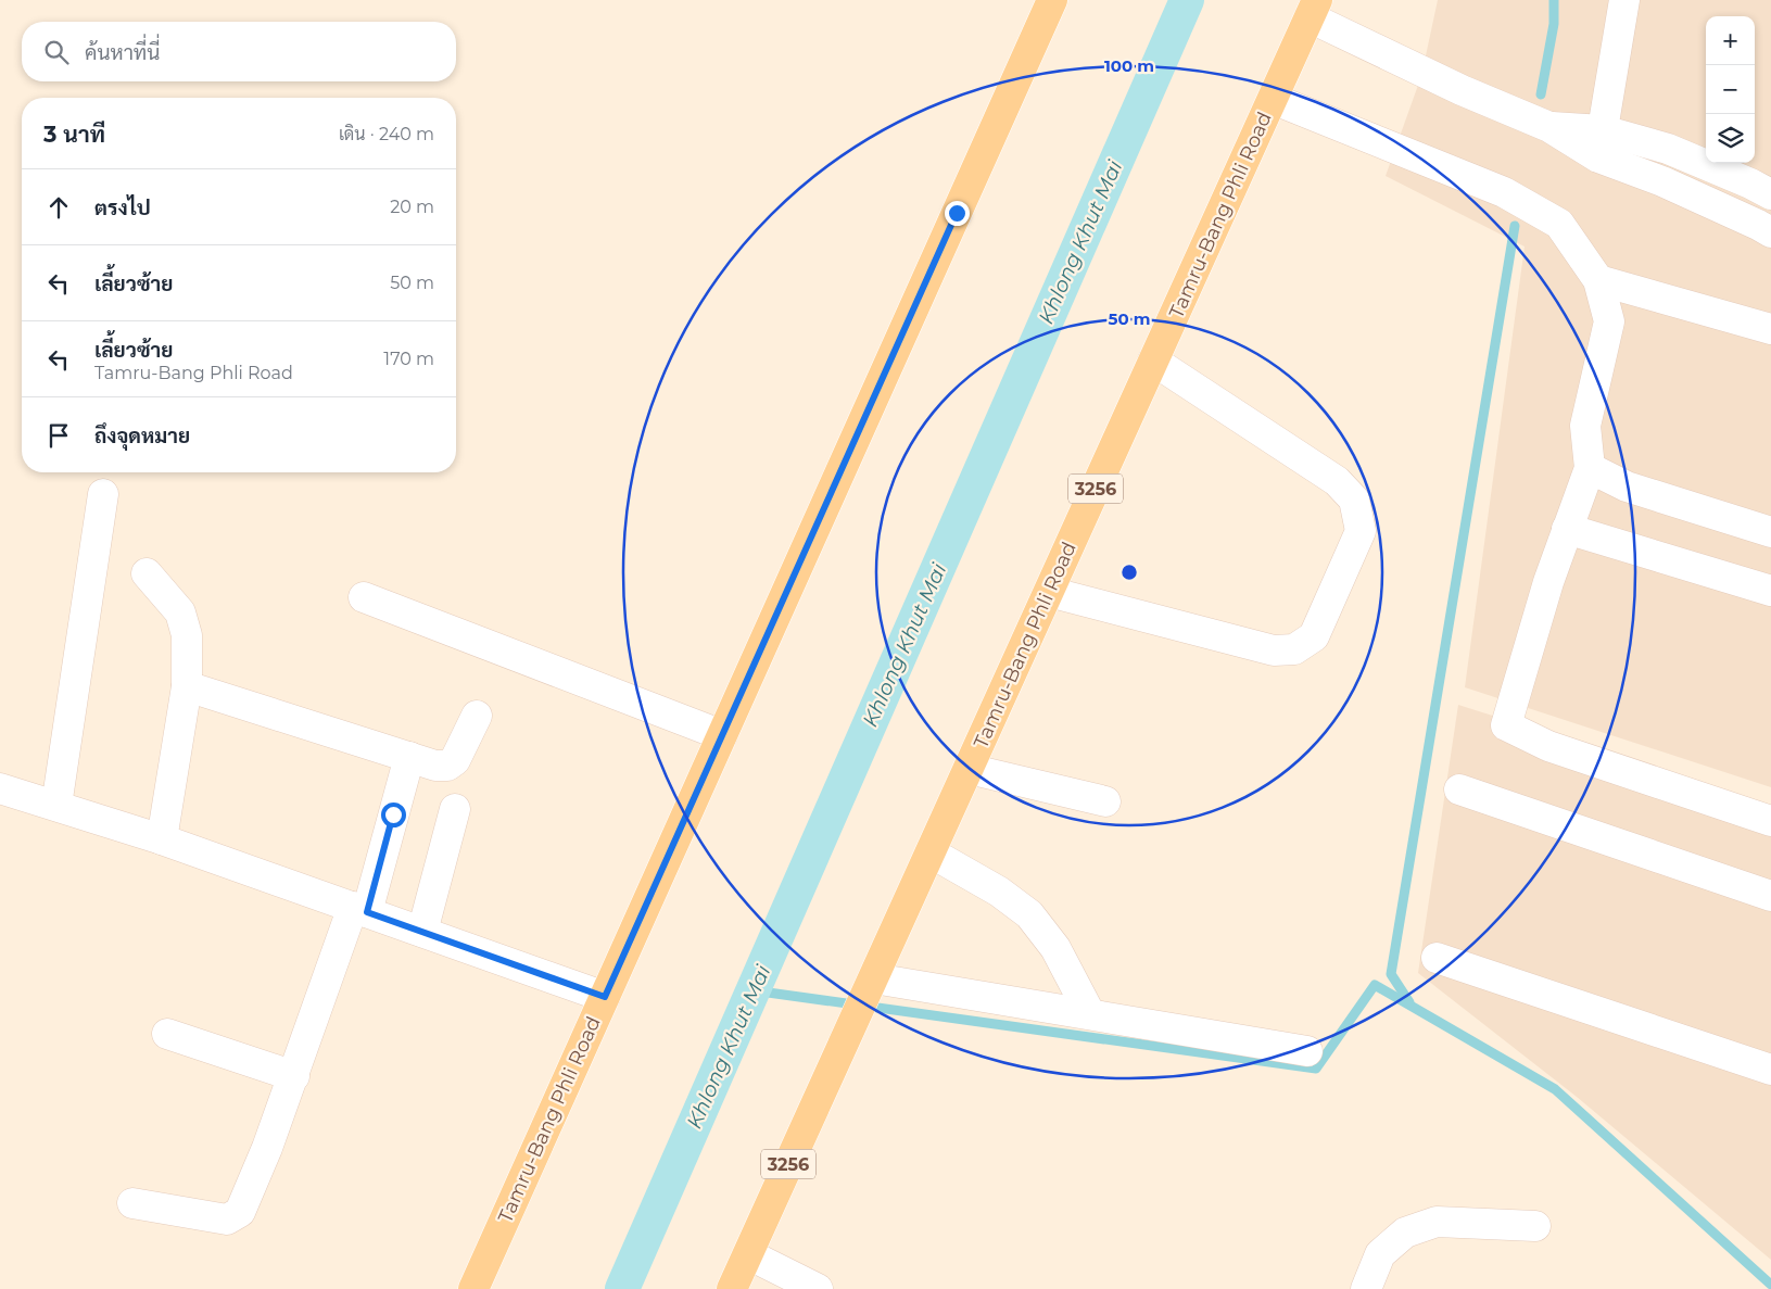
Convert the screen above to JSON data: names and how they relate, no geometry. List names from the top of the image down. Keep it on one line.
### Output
{"streets":{"main road":["Tamru-Bang Phli Road","3256"]},"water":["Khlong Khut Mai"],"page":{"map_buttons":["+","−"],"search":"ค้นหาที่นี่","heading":["3 นาที","เดิน · 240 m"],"list":[["ตรงไป","20 m"],["เลี้ยวซ้าย","50 m"],["เลี้ยวซ้าย","Tamru-Bang Phli Road","170 m"],"ถึงจุดหมาย"]},"rings":["100 m","50 m"]}
